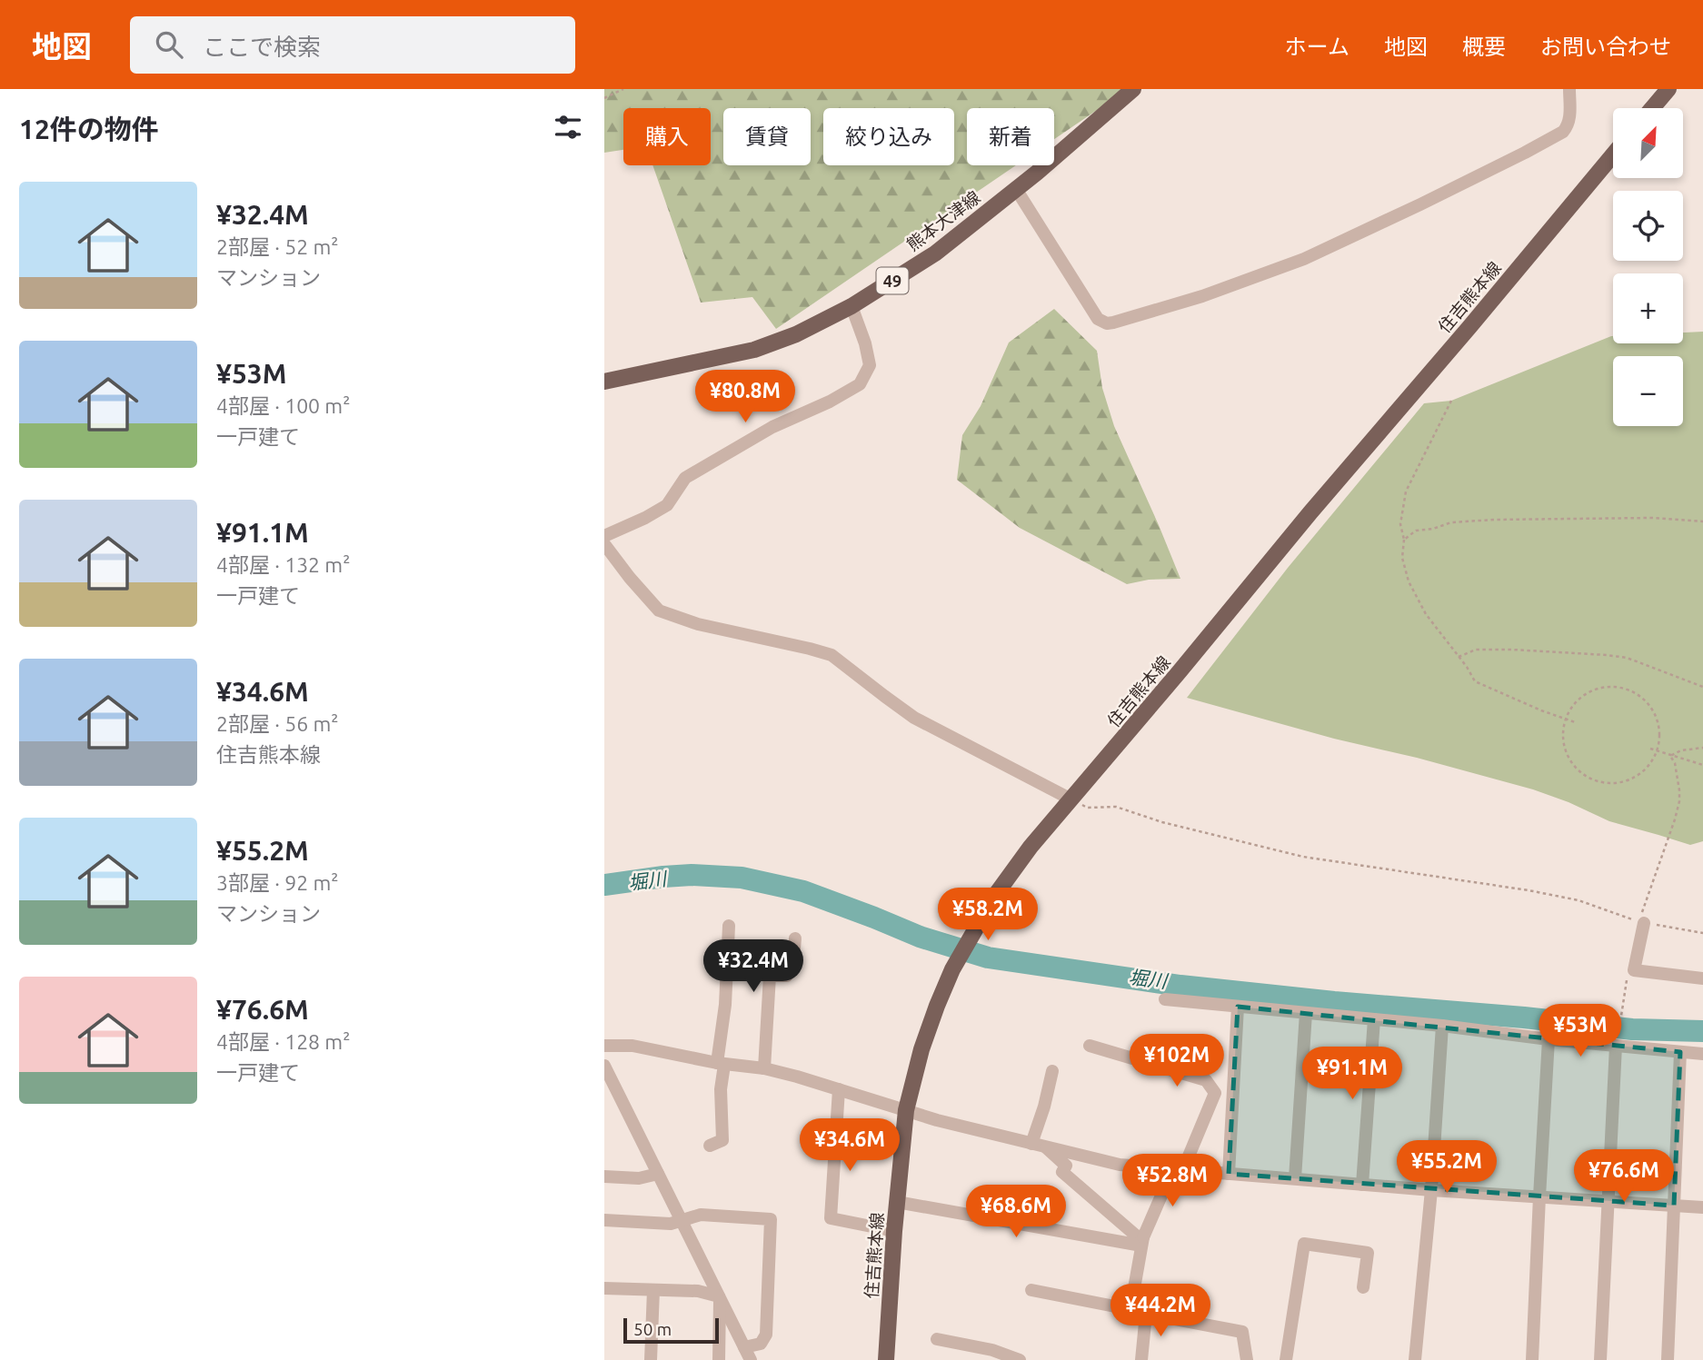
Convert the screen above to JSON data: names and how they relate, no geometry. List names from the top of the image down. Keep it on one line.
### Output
{"streets":{"main road":["熊本大津線","49","住吉熊本線"]},"water":["堀川"],"scale_bar":"50 m","north":"top right","page":{"header":"地図","search":"ここで検索","nav":["ホーム","地図","概要","お問い合わせ"],"heading":"12件の物件","map_buttons":["+","−"],"chip":["購入","賃貸","絞り込み","新着"],"list":[{"name":"¥32.4M","note":"2部屋 · 52 m² · マンション"},{"name":"¥53M","note":"4部屋 · 100 m² · 一戸建て"},{"name":"¥91.1M","note":"4部屋 · 132 m² · 一戸建て"},{"name":"¥34.6M","note":"2部屋 · 56 m² · 住吉熊本線"},{"name":"¥55.2M","note":"3部屋 · 92 m² · マンション"},{"name":"¥76.6M","note":"4部屋 · 128 m² · 一戸建て"}],"price":["¥80.8M","¥58.2M","¥32.4M","¥53M","¥102M","¥91.1M","¥34.6M","¥55.2M","¥76.6M","¥52.8M","¥68.6M","¥44.2M"],"scale":"50 m"}}
